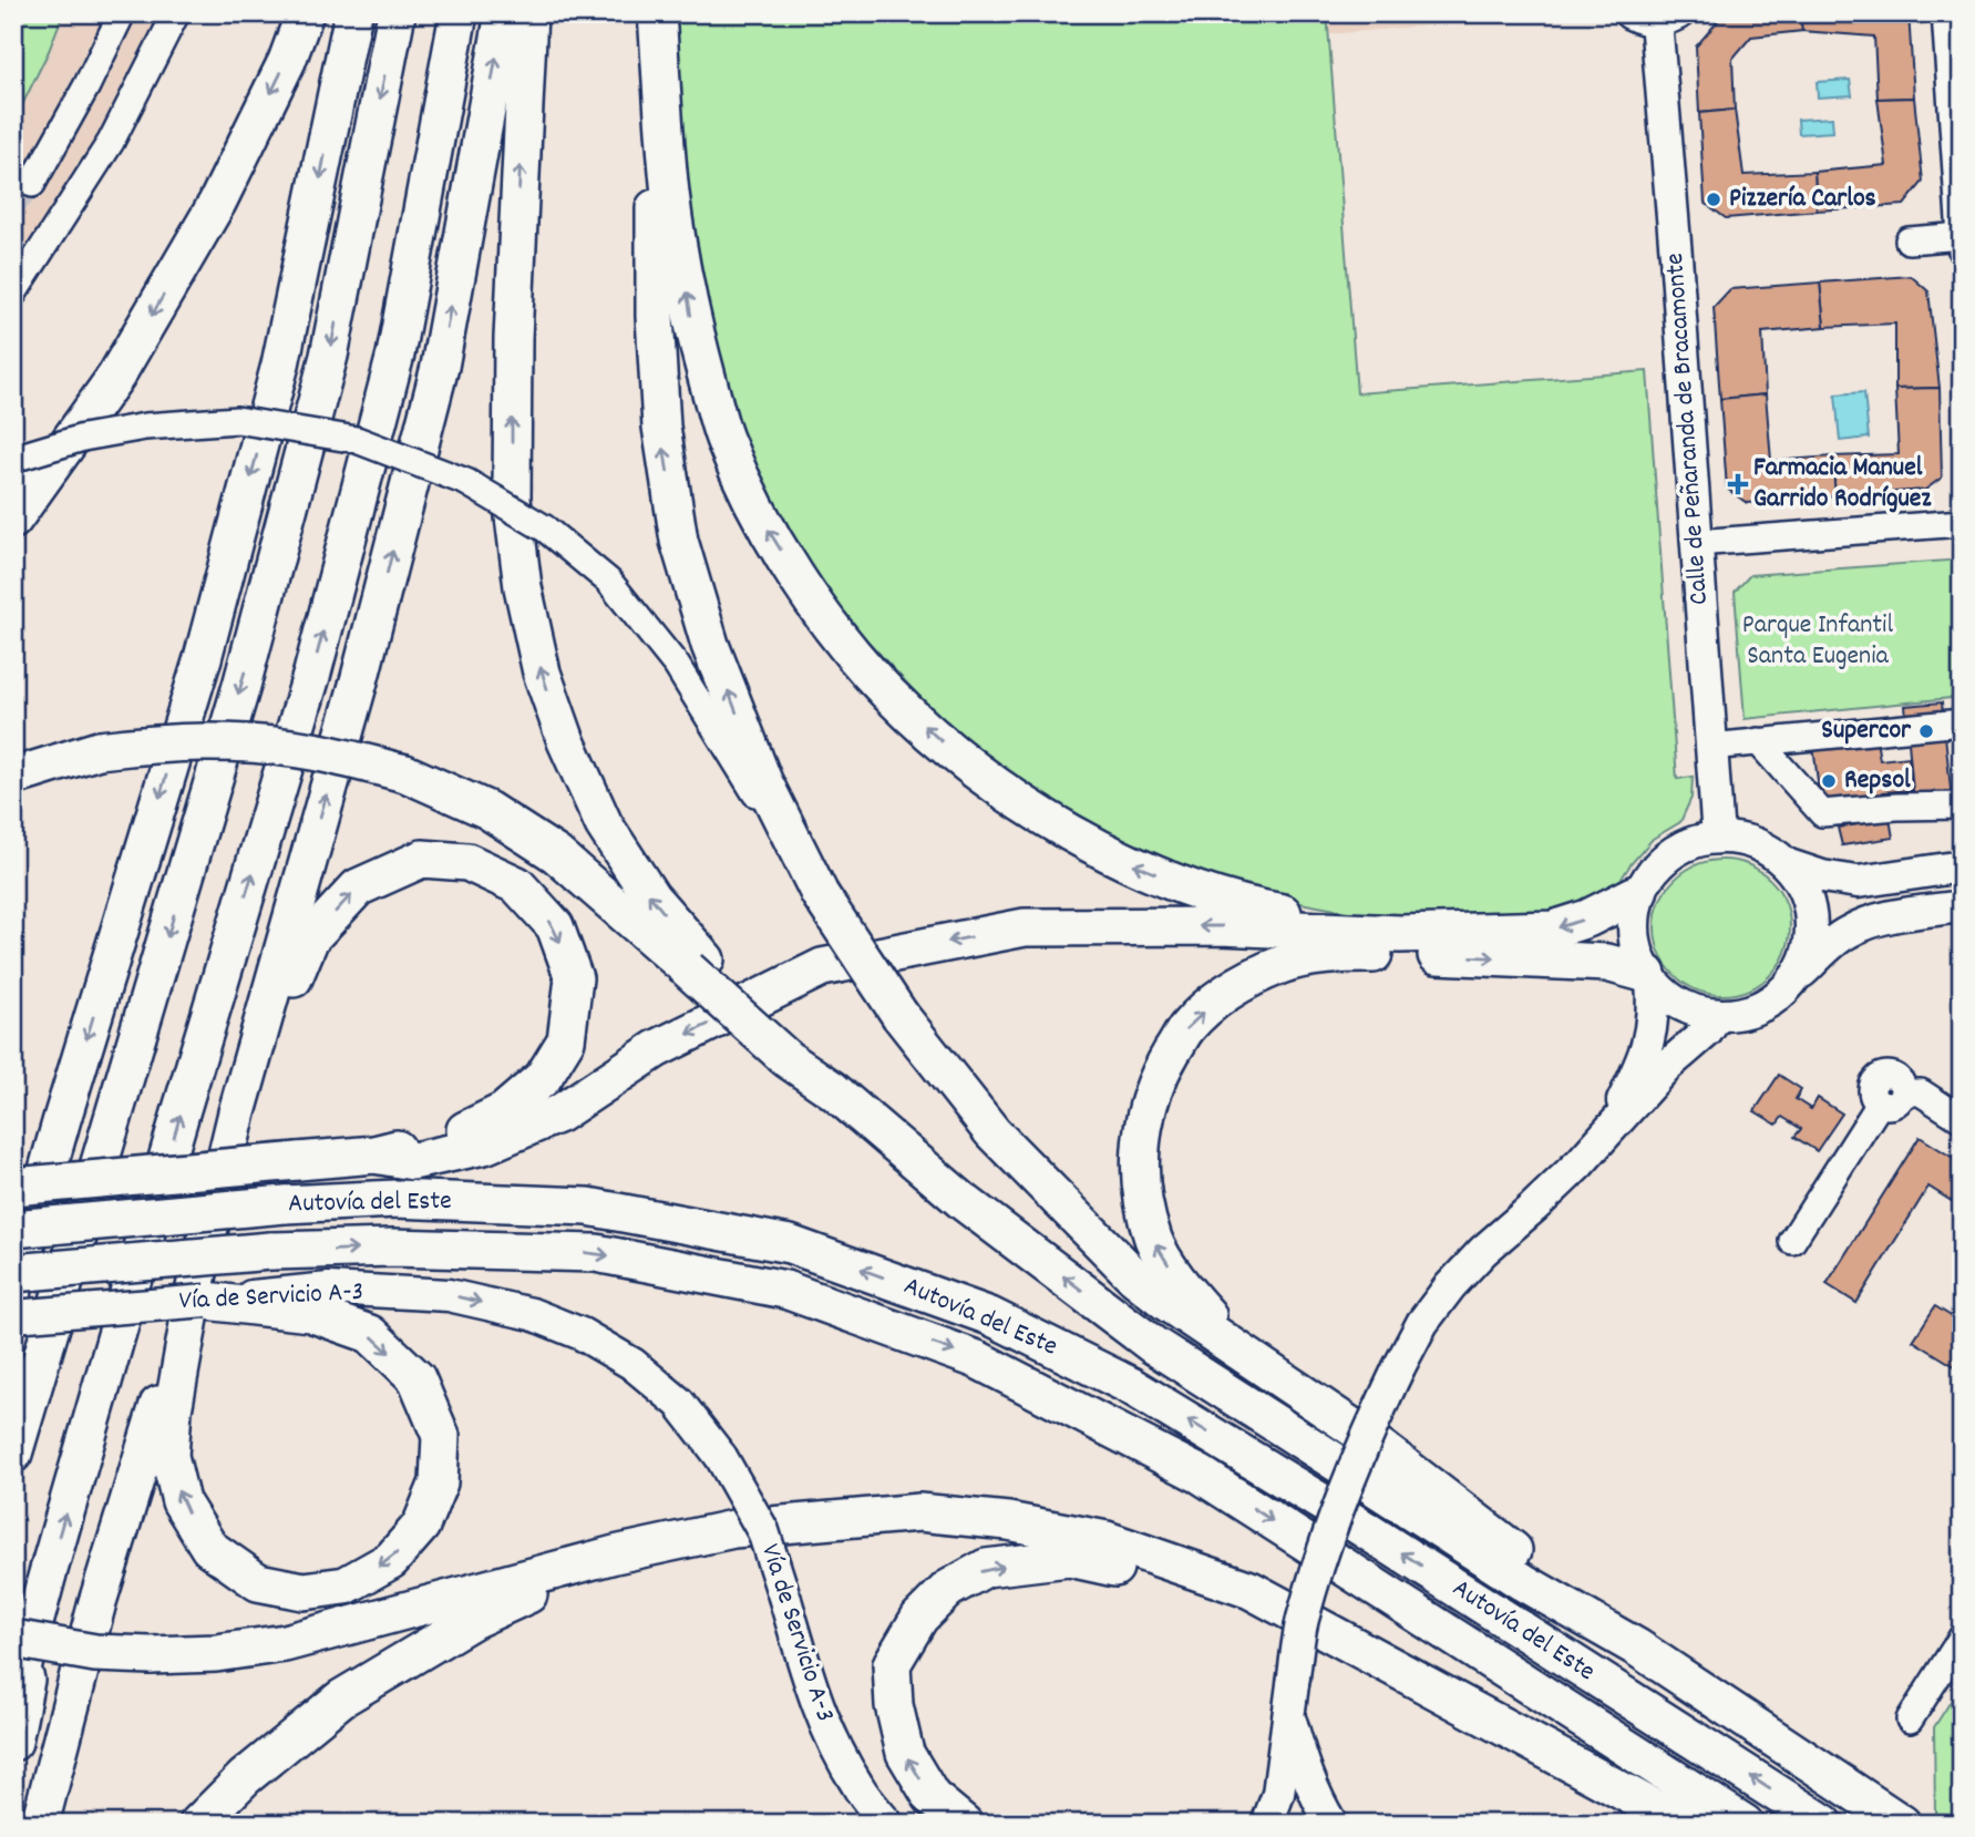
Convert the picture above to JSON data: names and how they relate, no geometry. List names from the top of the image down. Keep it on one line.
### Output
{"streets":{"highway":["Autovía del Este"],"main road":["Calle de Peñaranda de Bracamonte","Vía de Servicio A-3"]},"one_way":["Vía de Servicio A-3"],"parks":["Parque Infantil Santa Eugenia"],"places":{"other":["Pizzería Carlos","Supercor","Repsol"],"health":["Farmacia Manuel Garrido Rodríguez"]}}
